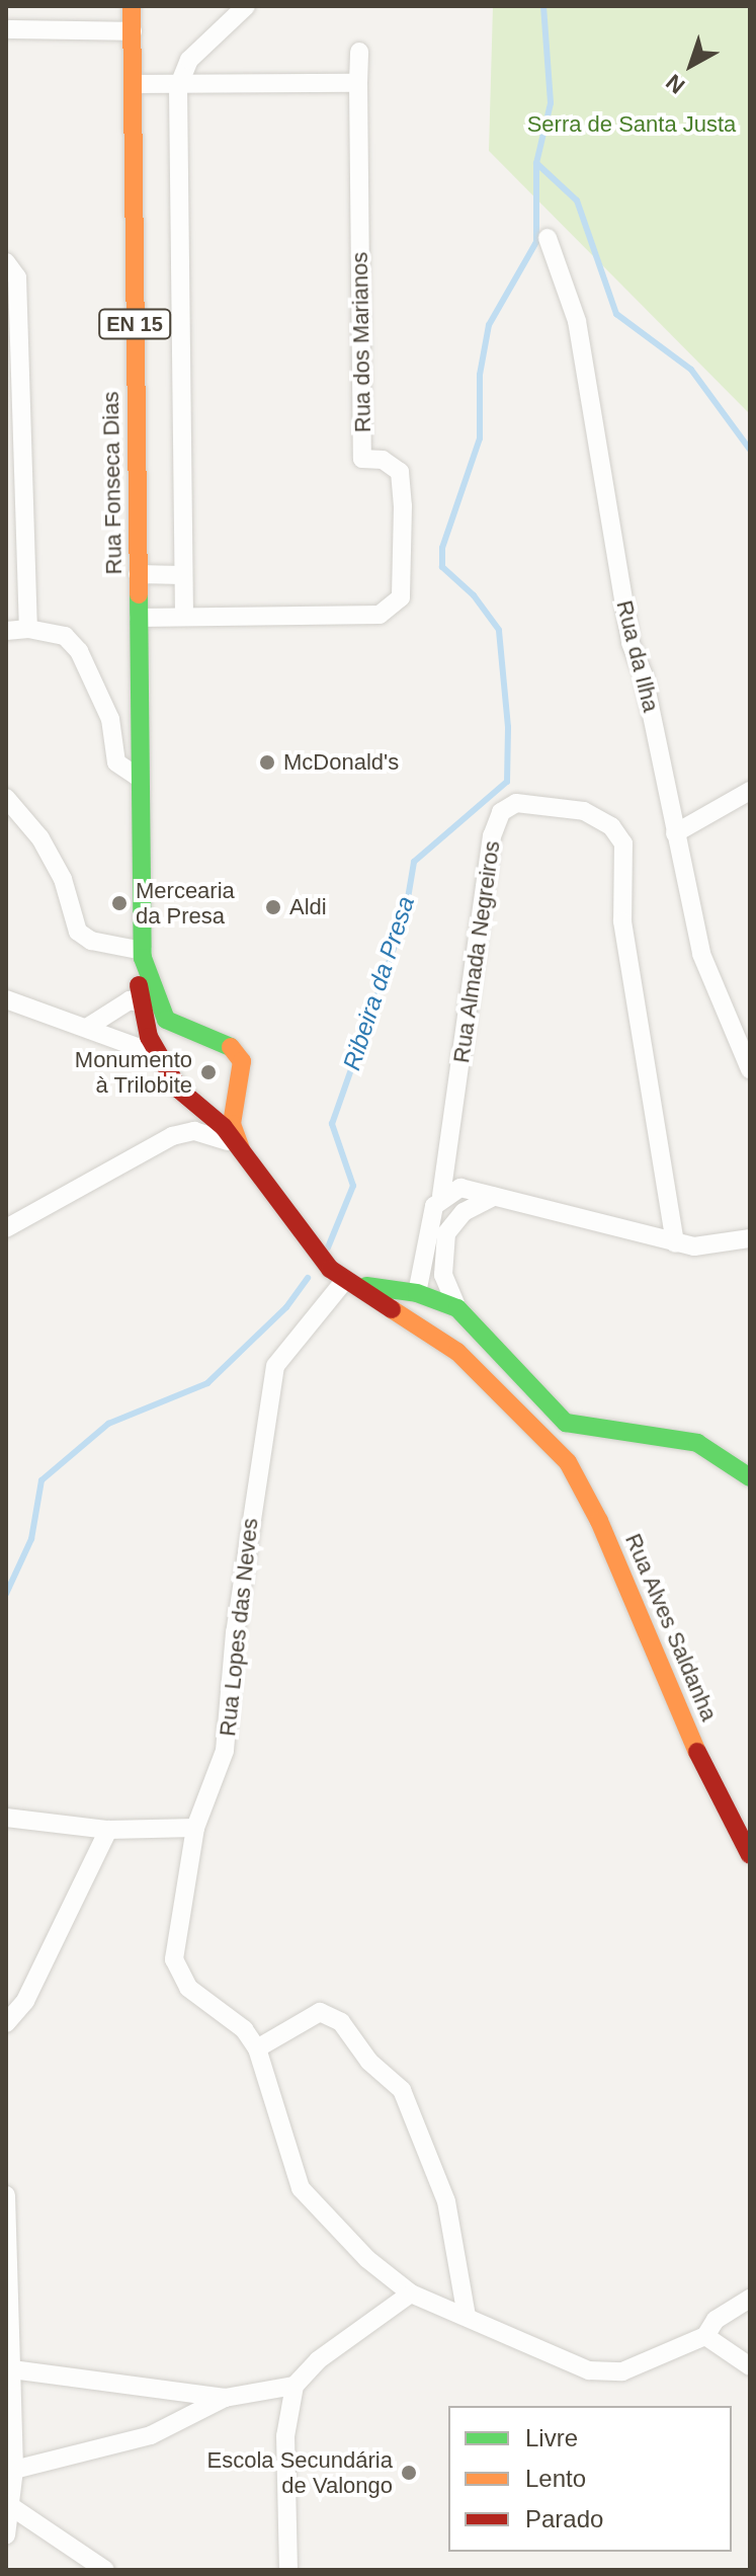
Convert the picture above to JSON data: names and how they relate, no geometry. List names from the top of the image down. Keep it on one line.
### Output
{"streets":{"main road":["EN 15","Rua Fonseca Dias","Rua Alves Saldanha"],"street":["Rua dos Marianos","Rua da Ilha","Rua Almada Negreiros","Rua Lopes das Neves"]},"crossings":[["Rua dos Marianos","Rua Fonseca Dias"],["Rua Fonseca Dias","Rua Lopes das Neves"],["Rua Fonseca Dias","Rua Alves Saldanha"]],"water":["Ribeira da Presa"],"parks":["Serra de Santa Justa"],"places":["McDonald's","Mercearia da Presa","Aldi","Monumento à Trilobite","Escola Secundária de Valongo"],"legend":["Livre","Lento","Parado"],"north":"bottom left"}
